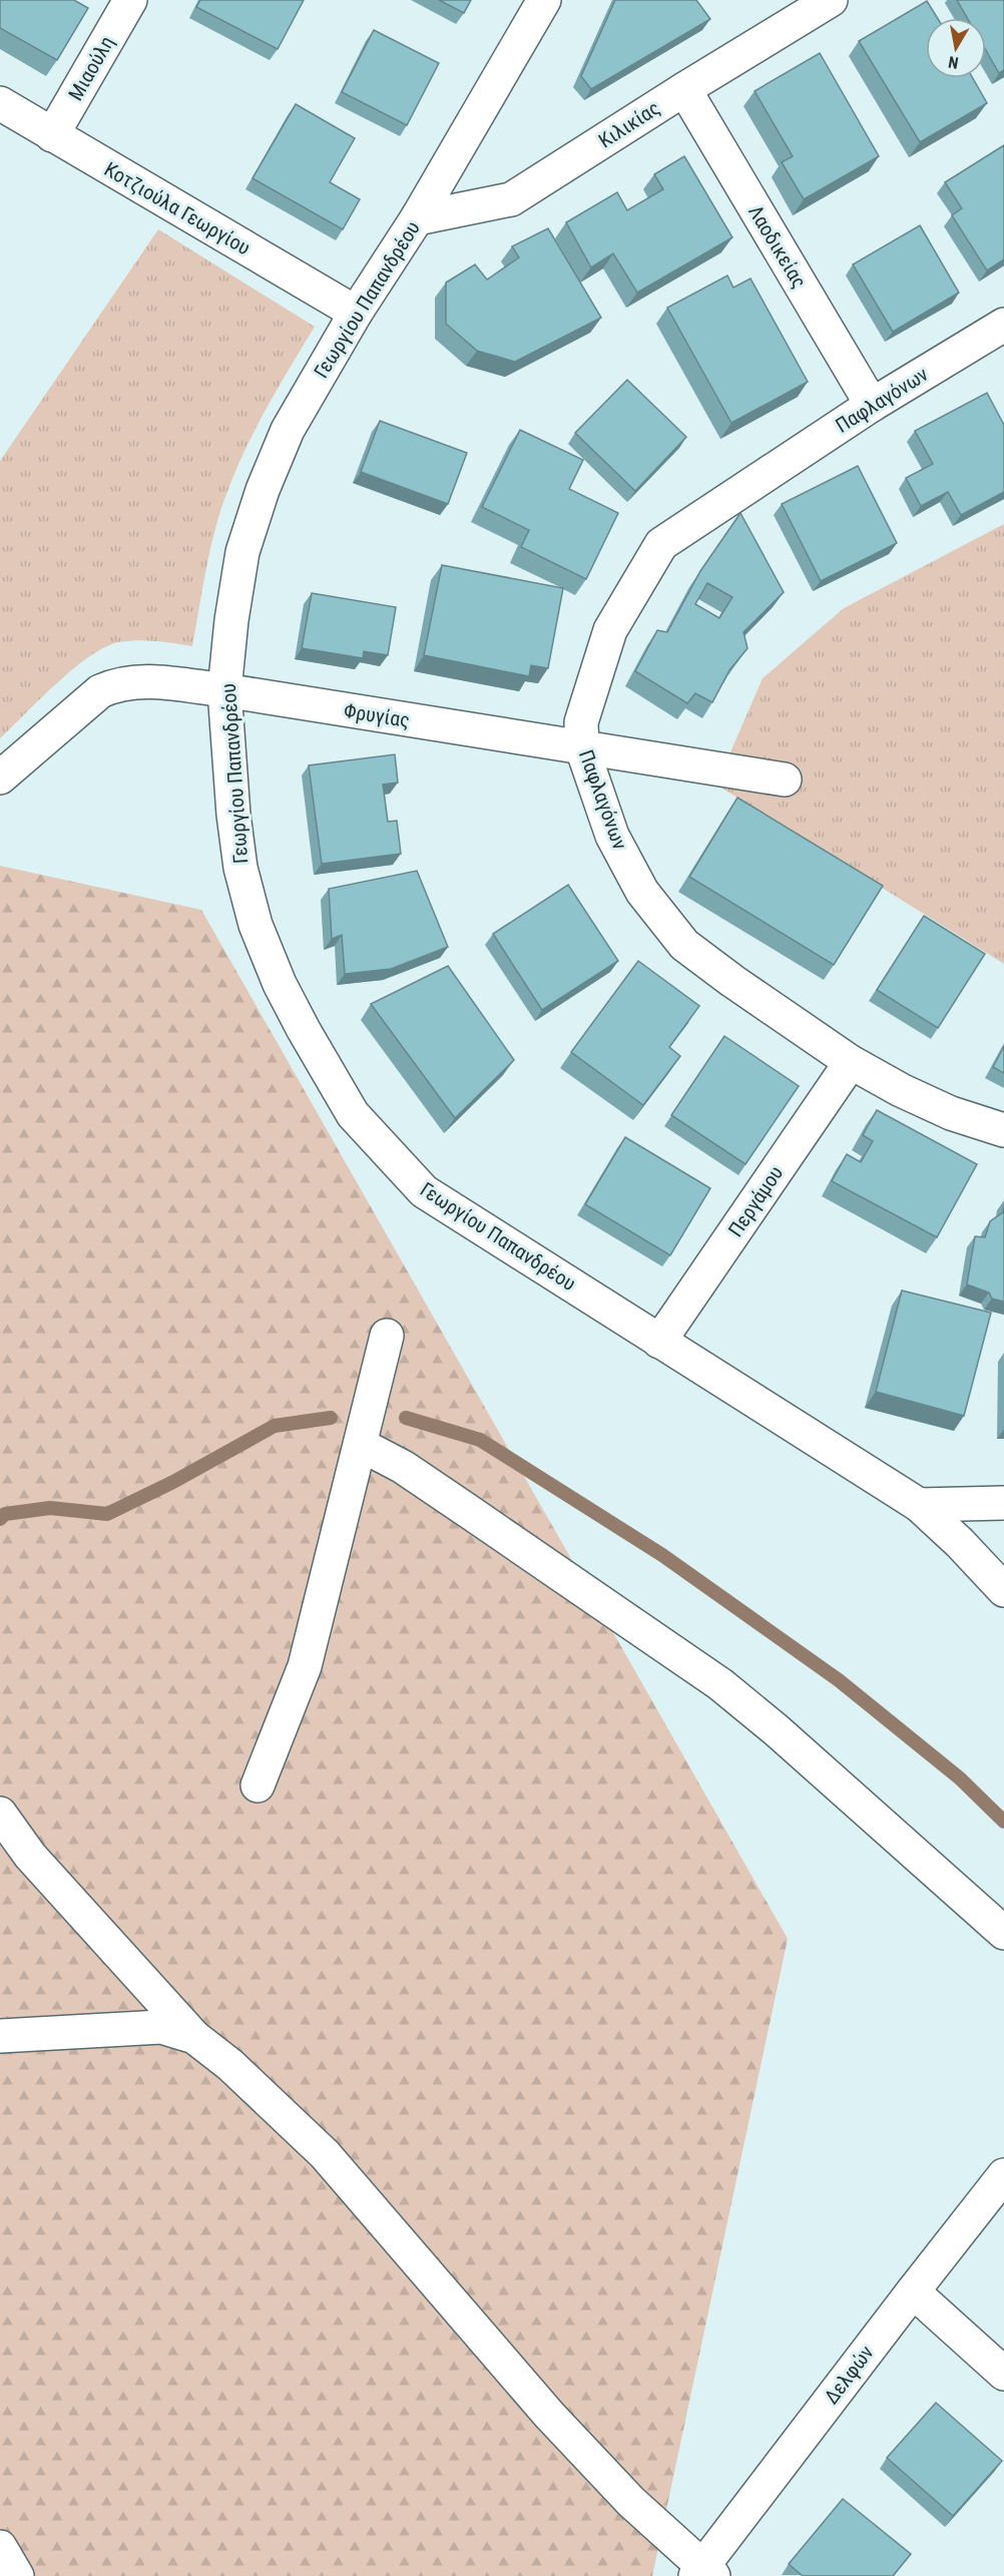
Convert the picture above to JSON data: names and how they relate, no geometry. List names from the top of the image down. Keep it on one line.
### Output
{"streets":{"street":["Μιαούλη","Κιλικίας","Κοτζιούλα Γεωργίου","Λαοδικείας","Γεωργίου Παπανδρέου","Παφλαγόνων","Φρυγίας","Περγάμου","Δελφών"]},"crossings":[["Μιαούλη","Κοτζιούλα Γεωργίου"],["Κιλικίας","Λαοδικείας"],["Κιλικίας","Γεωργίου Παπανδρέου"],["Κοτζιούλα Γεωργίου","Γεωργίου Παπανδρέου"],["Λαοδικείας","Παφλαγόνων"],["Γεωργίου Παπανδρέου","Φρυγίας"],["Γεωργίου Παπανδρέου","Περγάμου"],["Παφλαγόνων","Φρυγίας"],["Παφλαγόνων","Περγάμου"]],"north":"bottom"}
